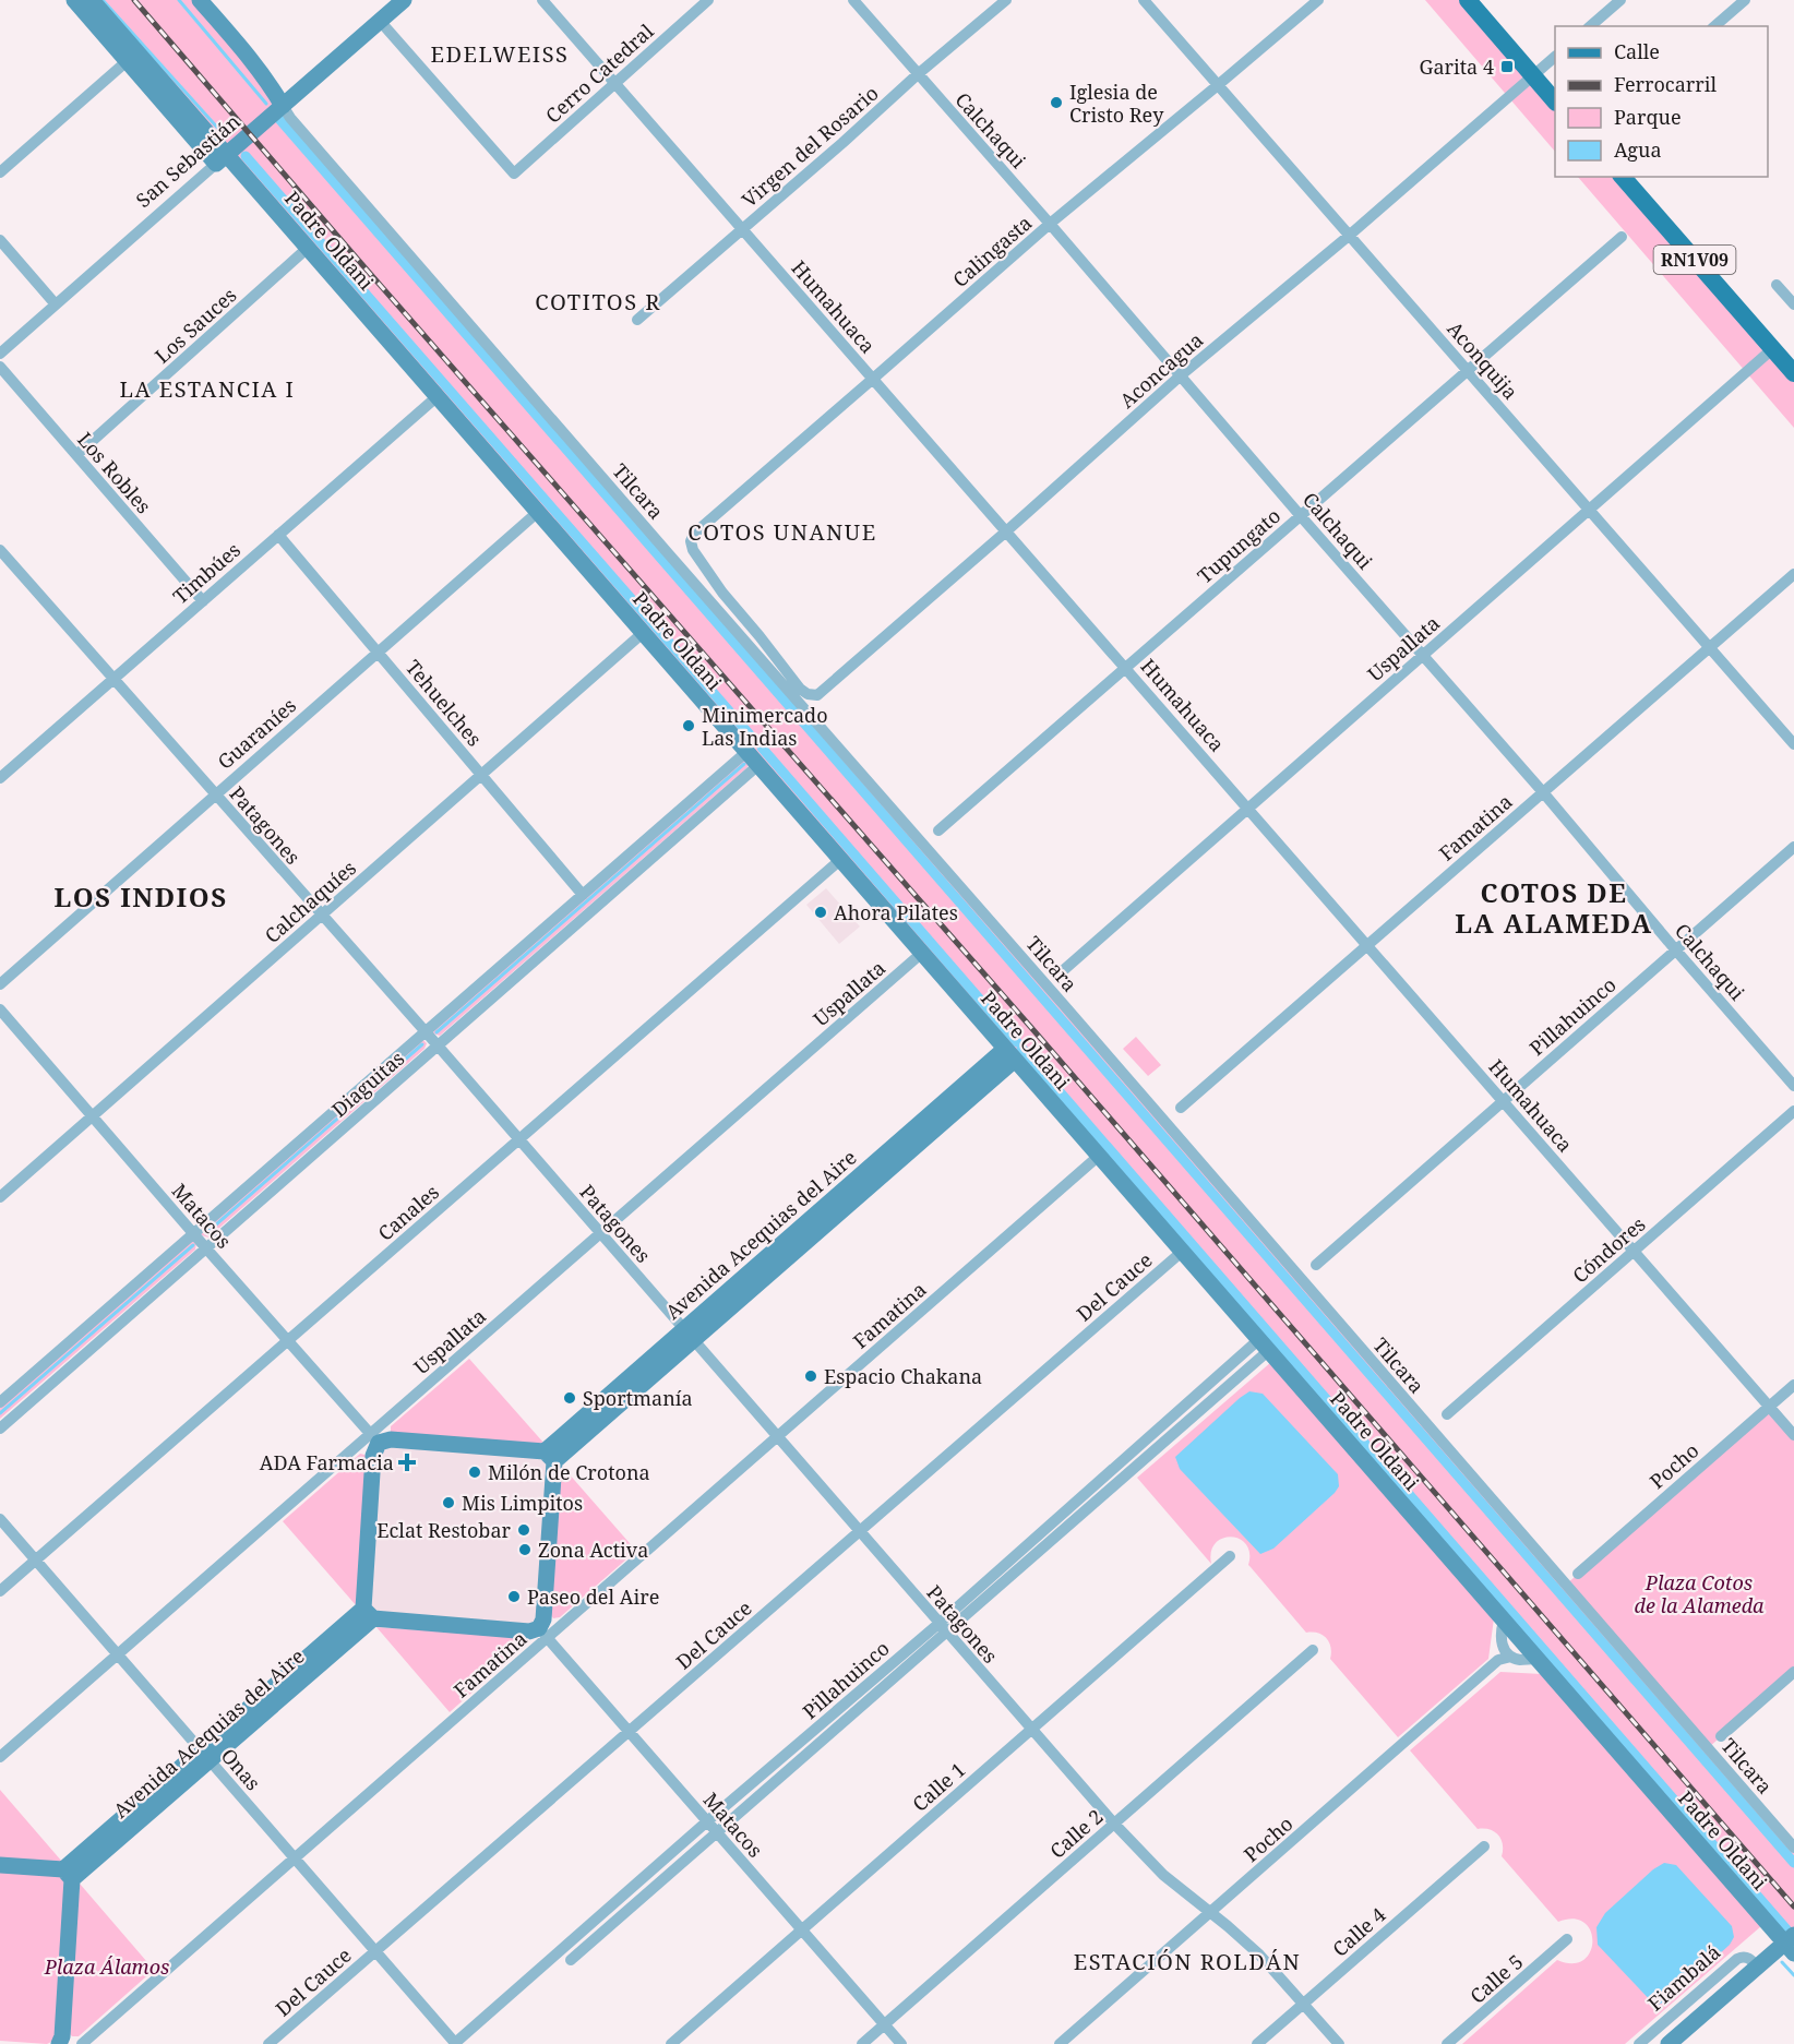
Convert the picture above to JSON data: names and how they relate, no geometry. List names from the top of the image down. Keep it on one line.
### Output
{"streets":{"main road":["San Sebastián","Padre Oldani","RN1V09","Avenida Acequias del Aire","Fiambalá"],"street":["Cerro Catedral","Calchaqui","Virgen del Rosario","Calingasta","Humahuaca","Los Sauces","Aconquija","Aconcagua","Los Robles","Tilcara","Tupungato","Timbúes","Uspallata","Tehuelches","Guaraníes","Patagones","Famatina","Calchaquíes","Pillahuinco","Diaguitas","Canales","Matacos","Cóndores","Del Cauce","Pocho","Onas","Calle 1","Calle 2","Calle 4","Calle 5"]},"crossings":[["Cerro Catedral","San Sebastián"],["Cerro Catedral","Humahuaca"],["Calchaqui","Virgen del Rosario"],["Calchaqui","Calingasta"],["Calchaqui","Aconcagua"],["Calchaqui","Tupungato"],["Calchaqui","Uspallata"],["Calchaqui","Famatina"],["Calchaqui","Pillahuinco"],["Virgen del Rosario","Humahuaca"],["San Sebastián","Padre Oldani"],["San Sebastián","Tilcara"],["Padre Oldani","Los Sauces"],["Padre Oldani","Timbúes"],["Padre Oldani","Uspallata"],["Padre Oldani","Guaraníes"],["Padre Oldani","Famatina"],["Padre Oldani","Calchaquíes"],["Padre Oldani","Pillahuinco"],["Padre Oldani","Diaguitas"],["Padre Oldani","Canales"],["Padre Oldani","Avenida Acequias del Aire"],["Padre Oldani","Del Cauce"],["Padre Oldani","Pocho"],["Padre Oldani","Fiambalá"],["Calingasta","Humahuaca"],["Calingasta","Aconquija"],["Calingasta","Aconcagua"],["RN1V09","Uspallata"],["Humahuaca","Aconcagua"],["Humahuaca","Tupungato"],["Humahuaca","Uspallata"],["Humahuaca","Famatina"],["Humahuaca","Pillahuinco"],["Humahuaca","Cóndores"],["Humahuaca","Pocho"],["Los Sauces","Los Robles"],["Aconquija","Aconcagua"],["Aconquija","Tupungato"],["Aconquija","Uspallata"],["Aconquija","Famatina"],["Los Robles","Timbúes"],["Timbúes","Tehuelches"],["Timbúes","Patagones"],["Uspallata","Patagones"],["Uspallata","Matacos"],["Uspallata","Onas"],["Tehuelches","Guaraníes"],["Tehuelches","Calchaquíes"],["Tehuelches","Diaguitas"],["Guaraníes","Patagones"],["Patagones","Famatina"],["Patagones","Calchaquíes"],["Patagones","Pillahuinco"],["Patagones","Diaguitas"],["Patagones","Canales"],["Patagones","Avenida Acequias del Aire"],["Patagones","Del Cauce"],["Patagones","Pocho"],["Patagones","Calle 1"],["Patagones","Calle 2"],["Patagones","Calle 4"],["Famatina","Matacos"],["Famatina","Onas"],["Calchaquíes","Matacos"],["Pillahuinco","Matacos"],["Pillahuinco","Onas"],["Diaguitas","Matacos"],["Canales","Matacos"],["Canales","Onas"],["Matacos","Del Cauce"],["Matacos","Calle 1"],["Matacos","Calle 2"],["Avenida Acequias del Aire","Onas"],["Del Cauce","Onas"]],"districts":["EDELWEISS","COTITOS R","LA ESTANCIA I","COTOS UNANUE","COTOS DE LA ALAMEDA","LOS INDIOS","ESTACIÓN ROLDÁN"],"parks":["Plaza Cotos de la Alameda","Plaza Álamos"],"places":{"transit":["Garita 4"],"other":["Iglesia de Cristo Rey","Minimercado Las Indias","Ahora Pilates","Espacio Chakana","Sportmanía","Milón de Crotona","Mis Limpitos","Eclat Restobar","Zona Activa","Paseo del Aire"],"health":["ADA Farmacia"]},"legend":["Calle","Ferrocarril","Parque","Agua"]}
